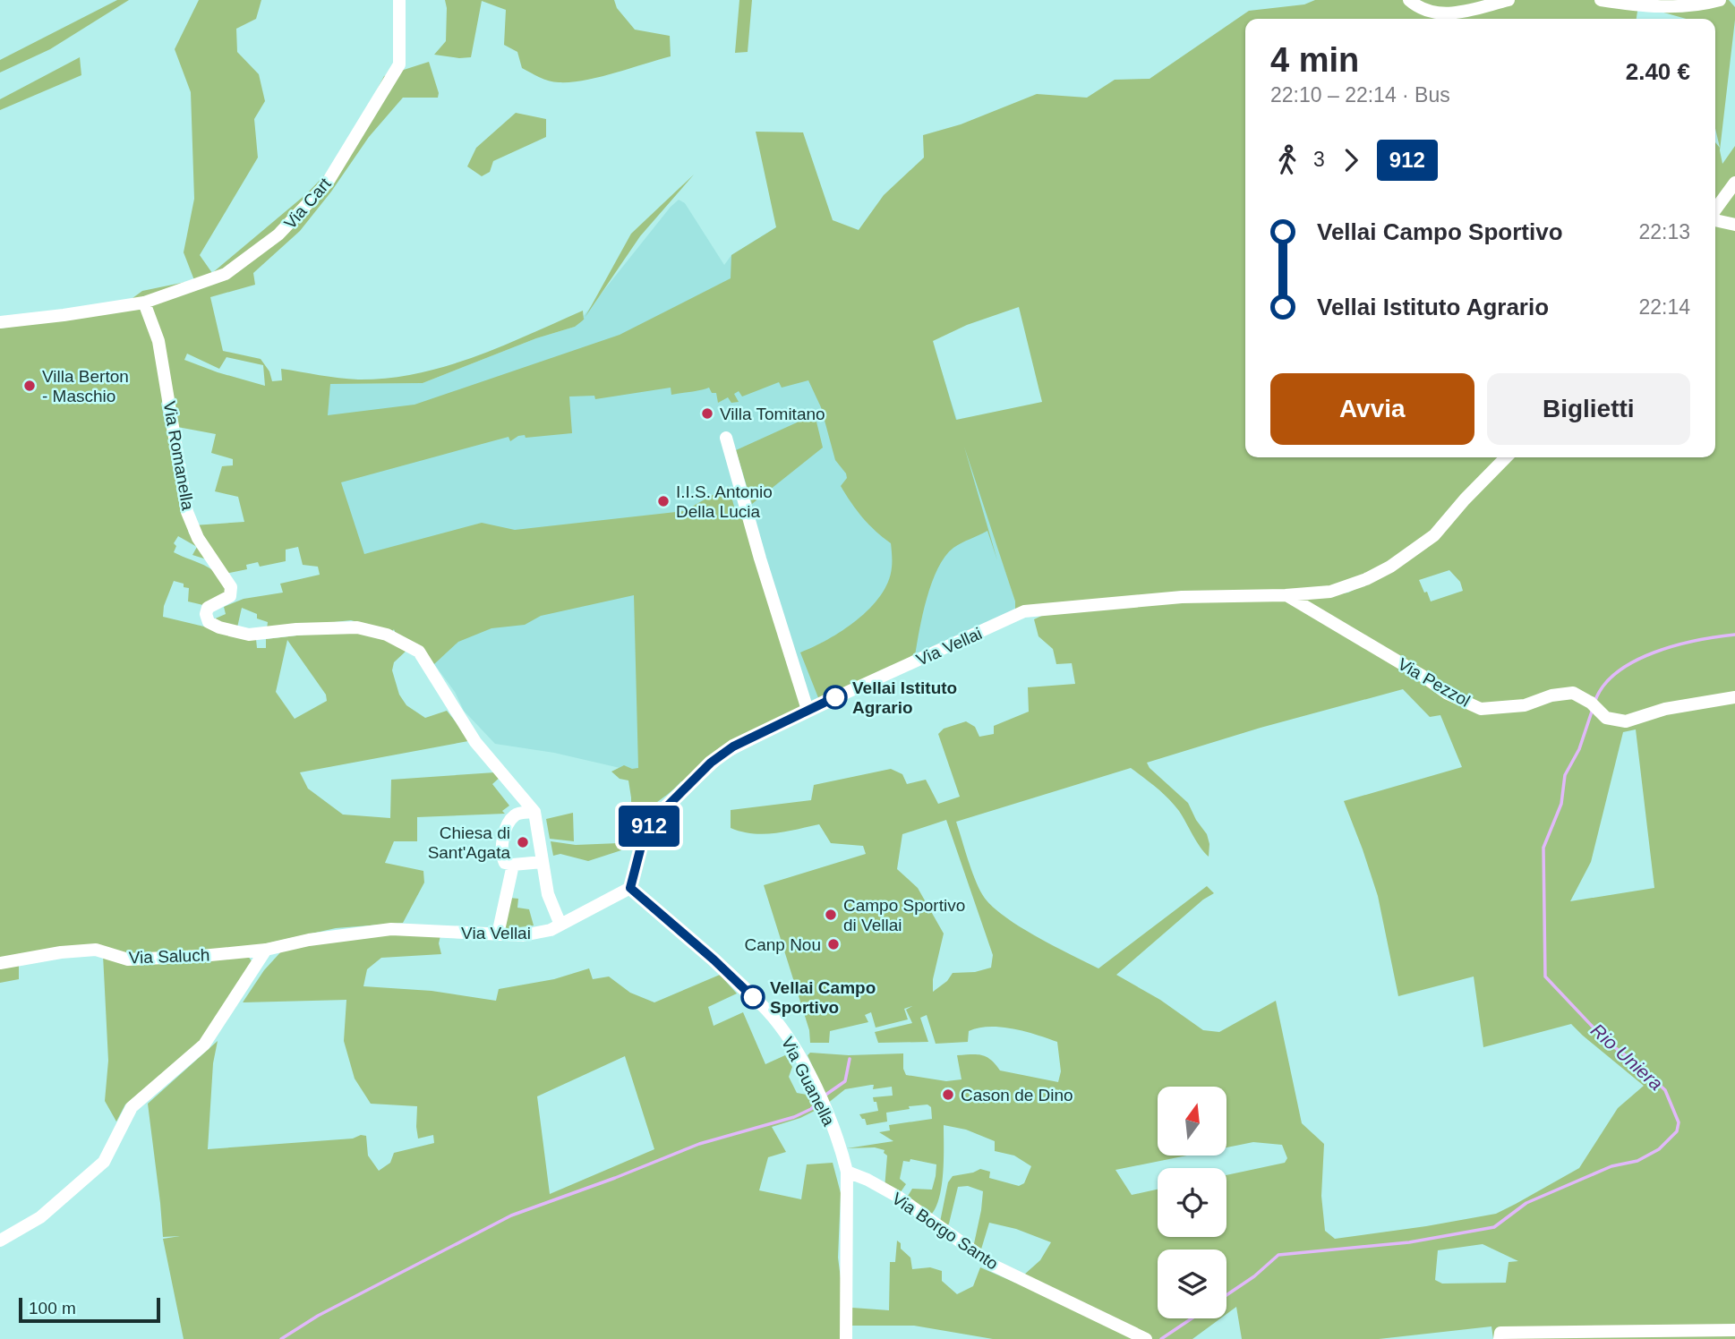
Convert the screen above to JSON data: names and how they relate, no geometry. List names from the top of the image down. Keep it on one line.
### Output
{"streets":{"street":["Via Cart","Via Romanella","Via Vellai","Via Pezzol","Via Saluch","Via Guanella","Via Borgo Santo"]},"crossings":[["Via Cart","Via Romanella"],["Via Vellai","Via Pezzol"],["Via Vellai","Via Saluch"],["Via Vellai","Via Guanella"],["Via Guanella","Via Borgo Santo"]],"water":["Rio Uniera"],"places":["Villa Berton - Maschio","Villa Tomitano","I.I.S. Antonio Della Lucia","Vellai Istituto Agrario","Chiesa di Sant'Agata","Campo Sportivo di Vellai","Canp Nou","Vellai Campo Sportivo","Cason de Dino"],"lines":["bus line 912"],"scale_bar":"100 m","north":"top","page":{"on_map":"912","heading":["4 min","22:10 – 22:14 · Bus","2.40 €"],"legs":["3","912"],"list":[{"name":"Vellai Campo Sportivo","value":"22:13"},{"name":"Vellai Istituto Agrario","value":"22:14"}],"buttons":["Avvia","Biglietti"],"scale":"100 m"}}
